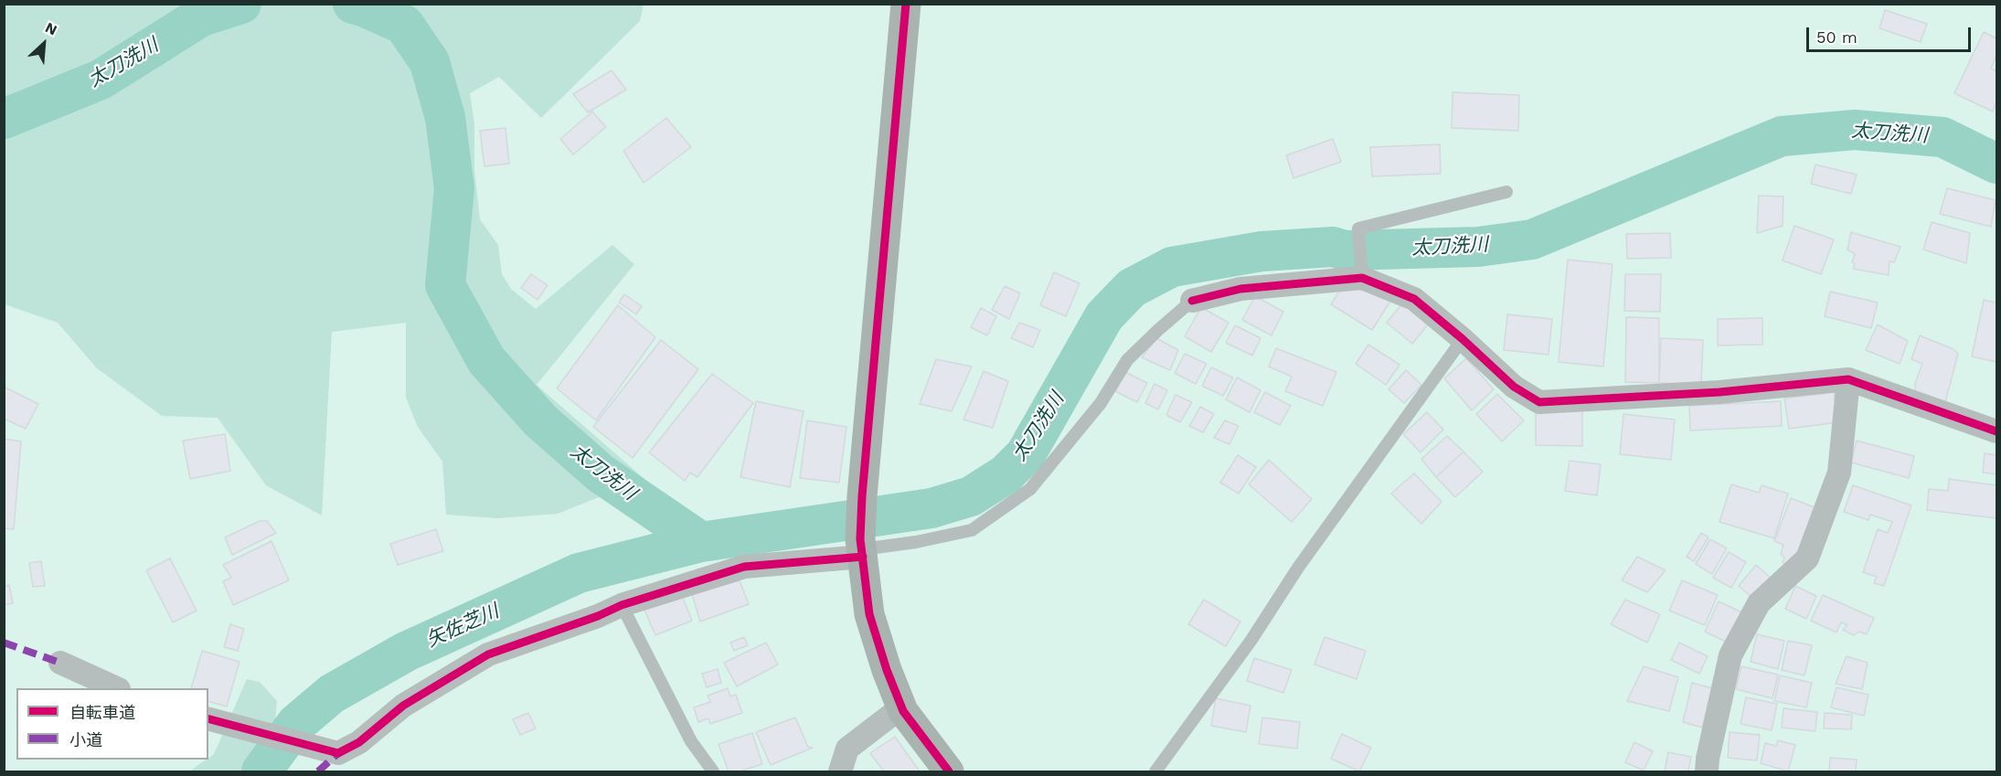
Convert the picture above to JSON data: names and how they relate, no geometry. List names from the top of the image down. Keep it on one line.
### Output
{"water":["太刀洗川","矢佐芝川"],"legend":["自転車道","小道"],"scale_bar":"50 m","north":"top right"}
